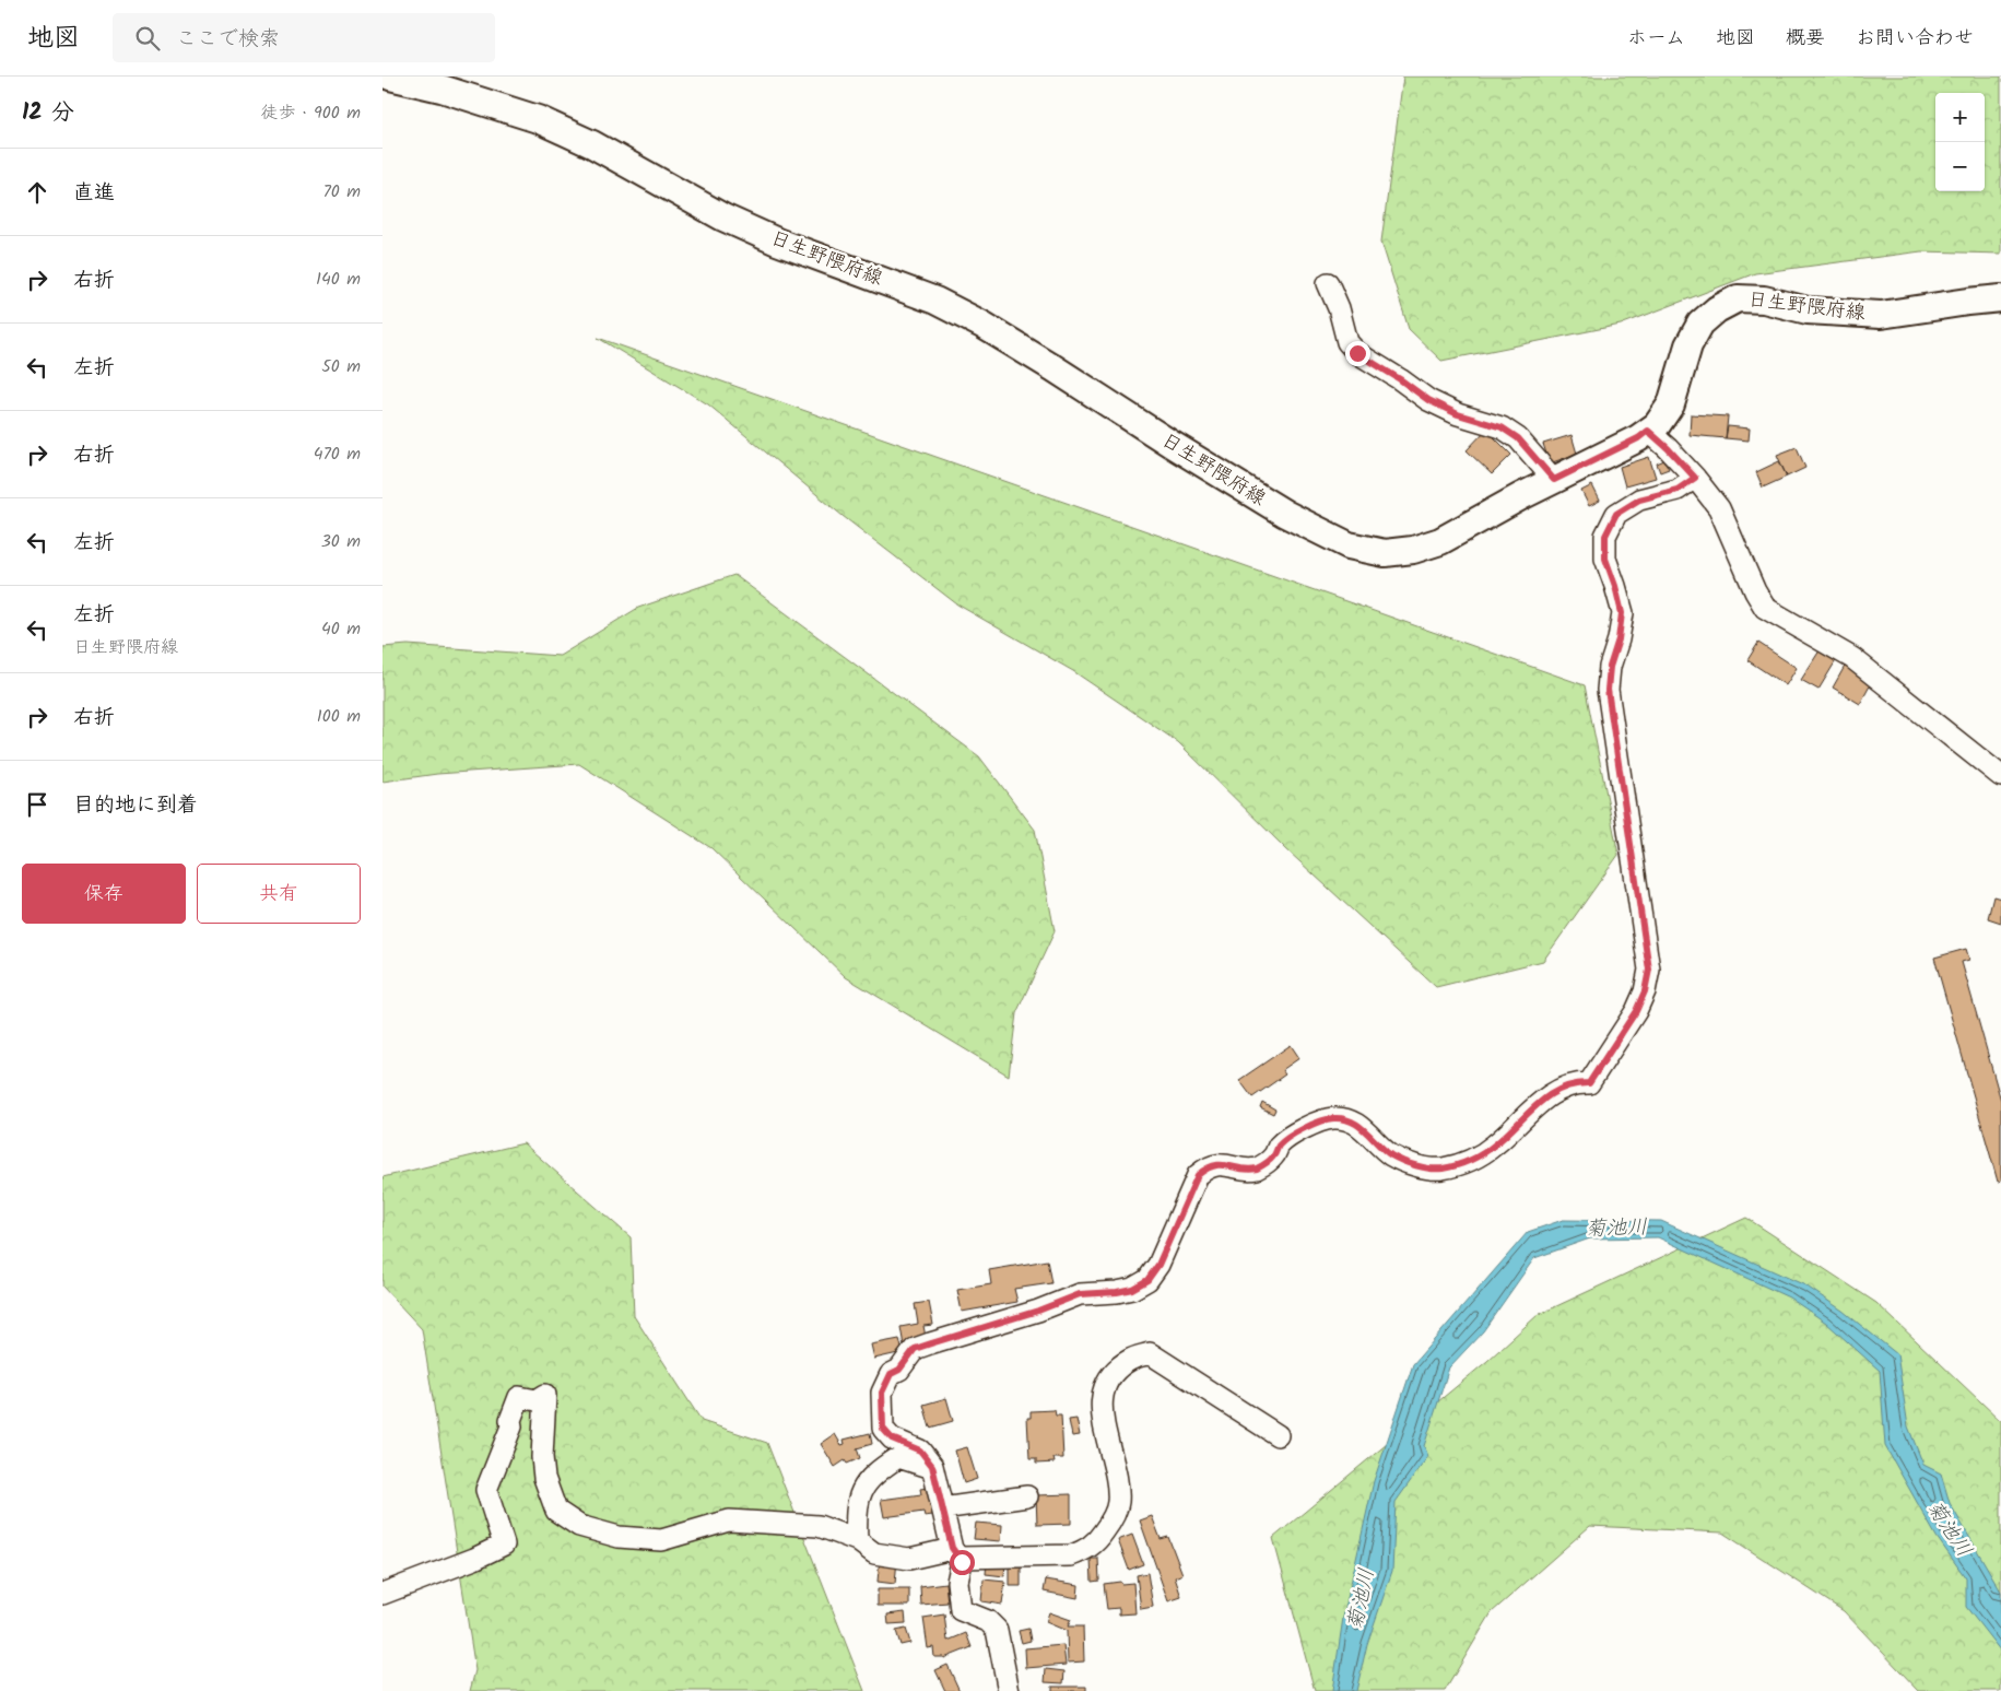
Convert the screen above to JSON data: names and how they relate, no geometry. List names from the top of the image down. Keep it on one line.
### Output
{"streets":{"main road":["日生野隈府線"]},"water":["菊池川"],"page":{"header":"地図","search":"ここで検索","nav":["ホーム","地図","概要","お問い合わせ"],"heading":["12 分","徒歩 · 900 m"],"map_buttons":["+","−"],"list":[["直進","70 m"],["右折","140 m"],["左折","50 m"],["右折","470 m"],["左折","30 m"],["左折","日生野隈府線","40 m"],["右折","100 m"],"目的地に到着"],"buttons":["保存","共有"]}}
